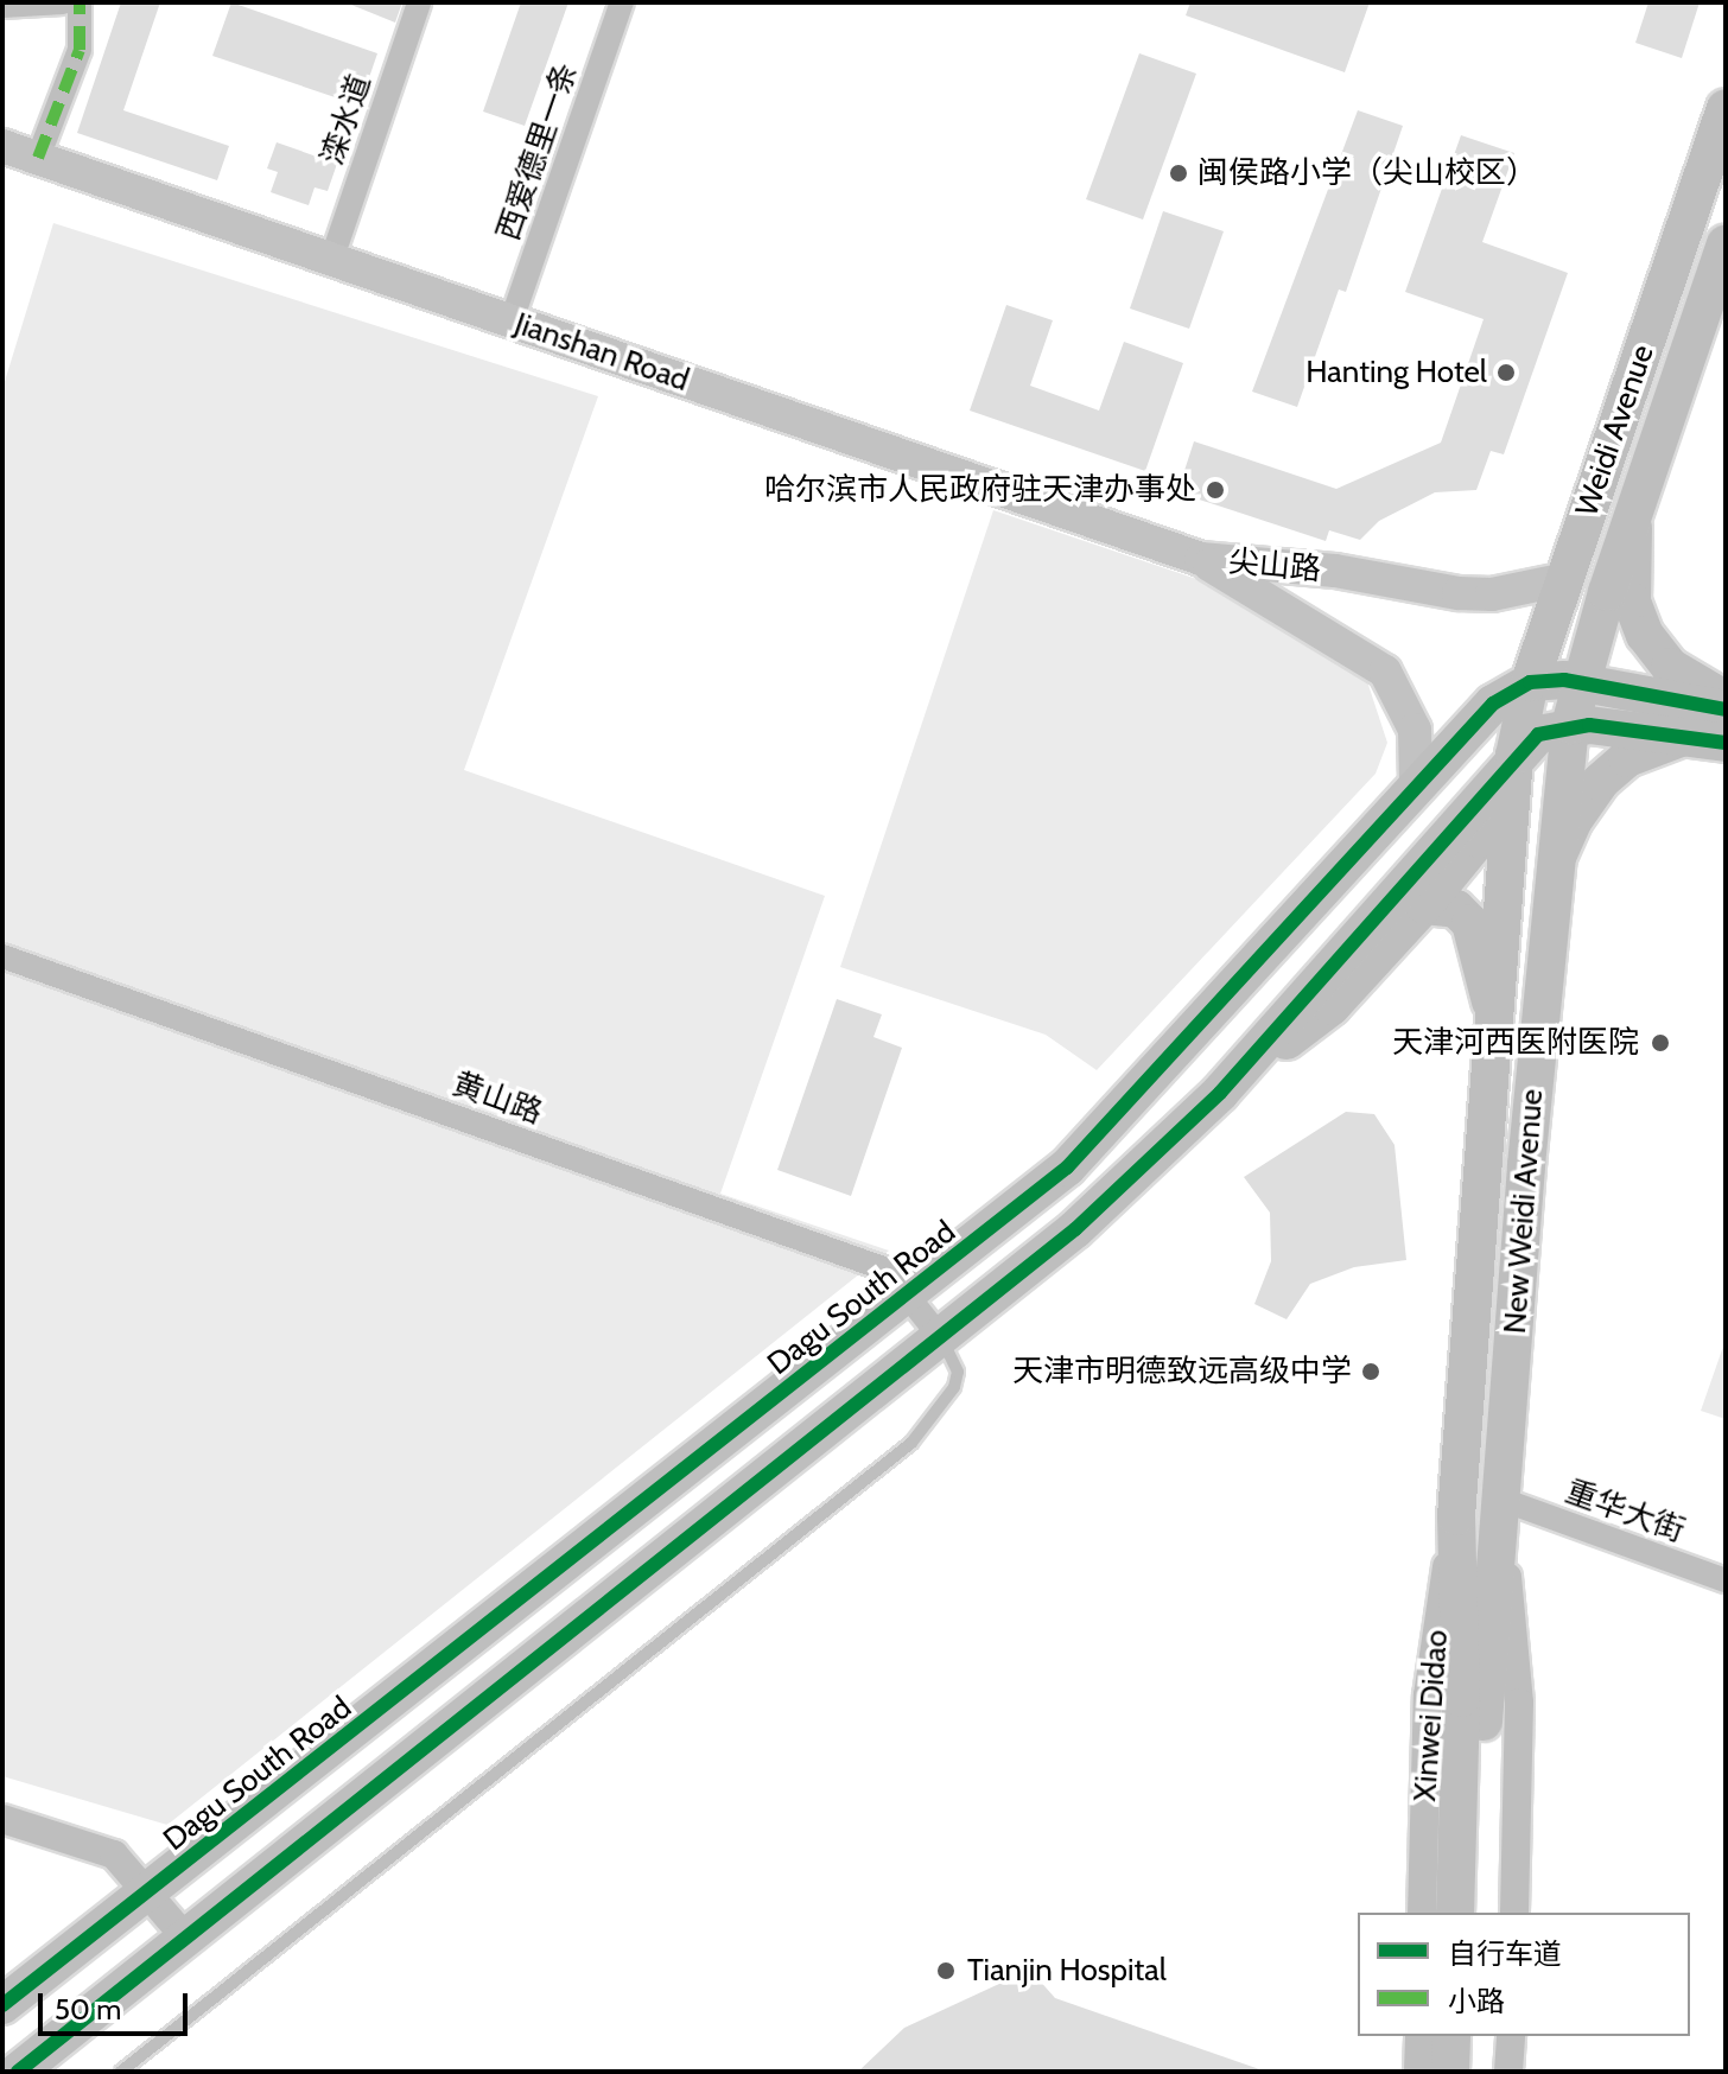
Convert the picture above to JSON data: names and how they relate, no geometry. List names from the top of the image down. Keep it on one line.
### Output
{"streets":{"main road":["Jianshan Road","Weidi Avenue","尖山路","New Weidi Avenue","Dagu South Road","Xinwei Didao"],"street":["滦水道","西爱德里一条","黄山路","重华大街"]},"crossings":[["滦水道","Jianshan Road"],["西爱德里一条","Jianshan Road"],["Jianshan Road","尖山路"],["Weidi Avenue","尖山路"],["Weidi Avenue","New Weidi Avenue"],["Weidi Avenue","Dagu South Road"],["尖山路","Dagu South Road"],["黄山路","Dagu South Road"],["New Weidi Avenue","重华大街"],["New Weidi Avenue","Xinwei Didao"]],"places":["闽侯路小学（尖山校区）","Hanting Hotel","哈尔滨市人民政府驻天津办事处","天津河西医附医院","天津市明德致远高级中学","Tianjin Hospital"],"legend":["自行车道","小路"],"scale_bar":"50 m"}
